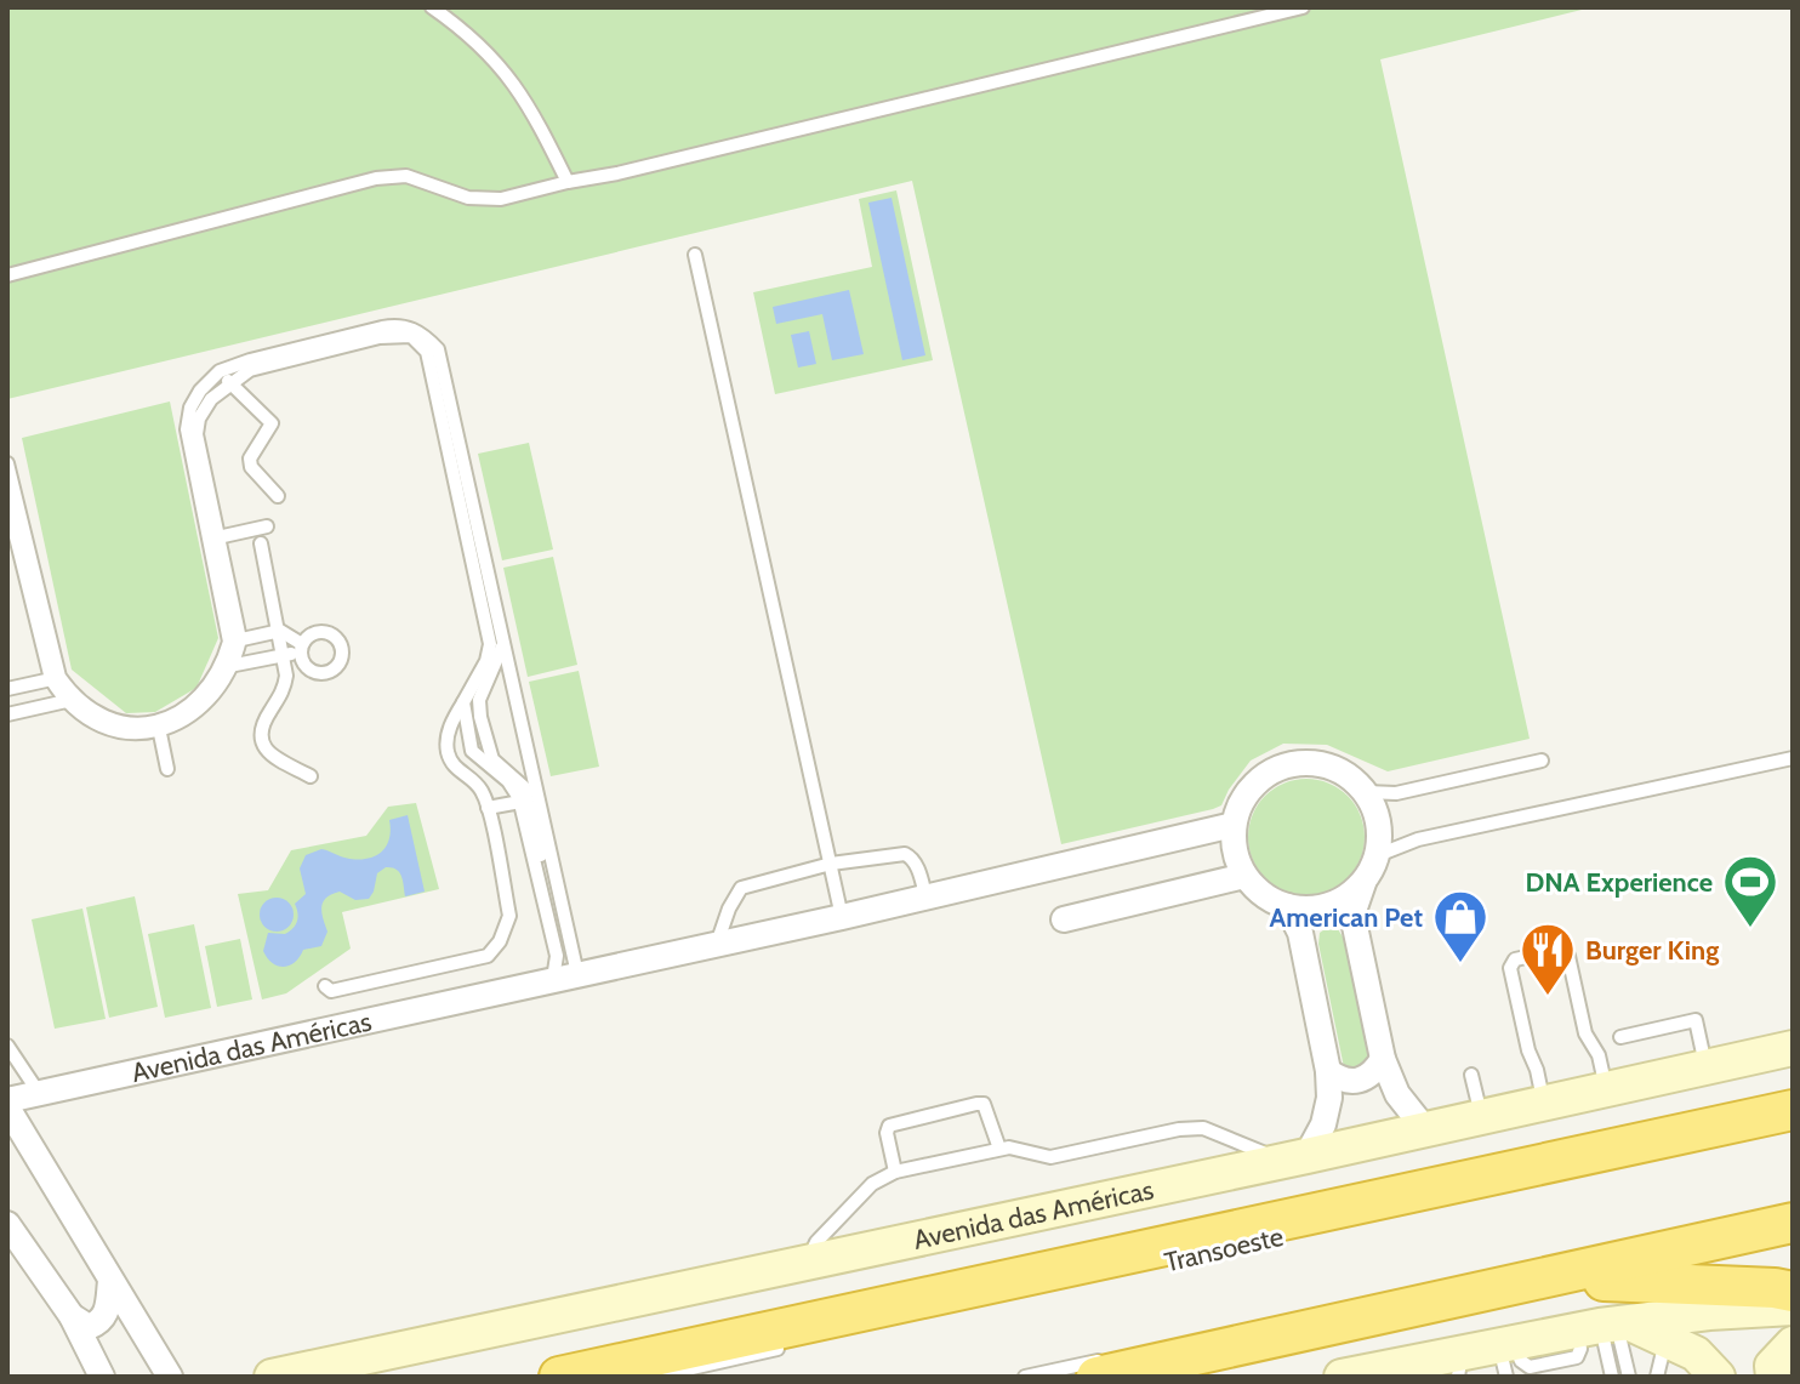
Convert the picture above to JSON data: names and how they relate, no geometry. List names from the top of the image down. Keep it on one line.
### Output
{"streets":{"main road":["Avenida das Américas"]},"places":{"sports":["DNA Experience"],"shop":["American Pet"],"restaurant":["Burger King"]}}
